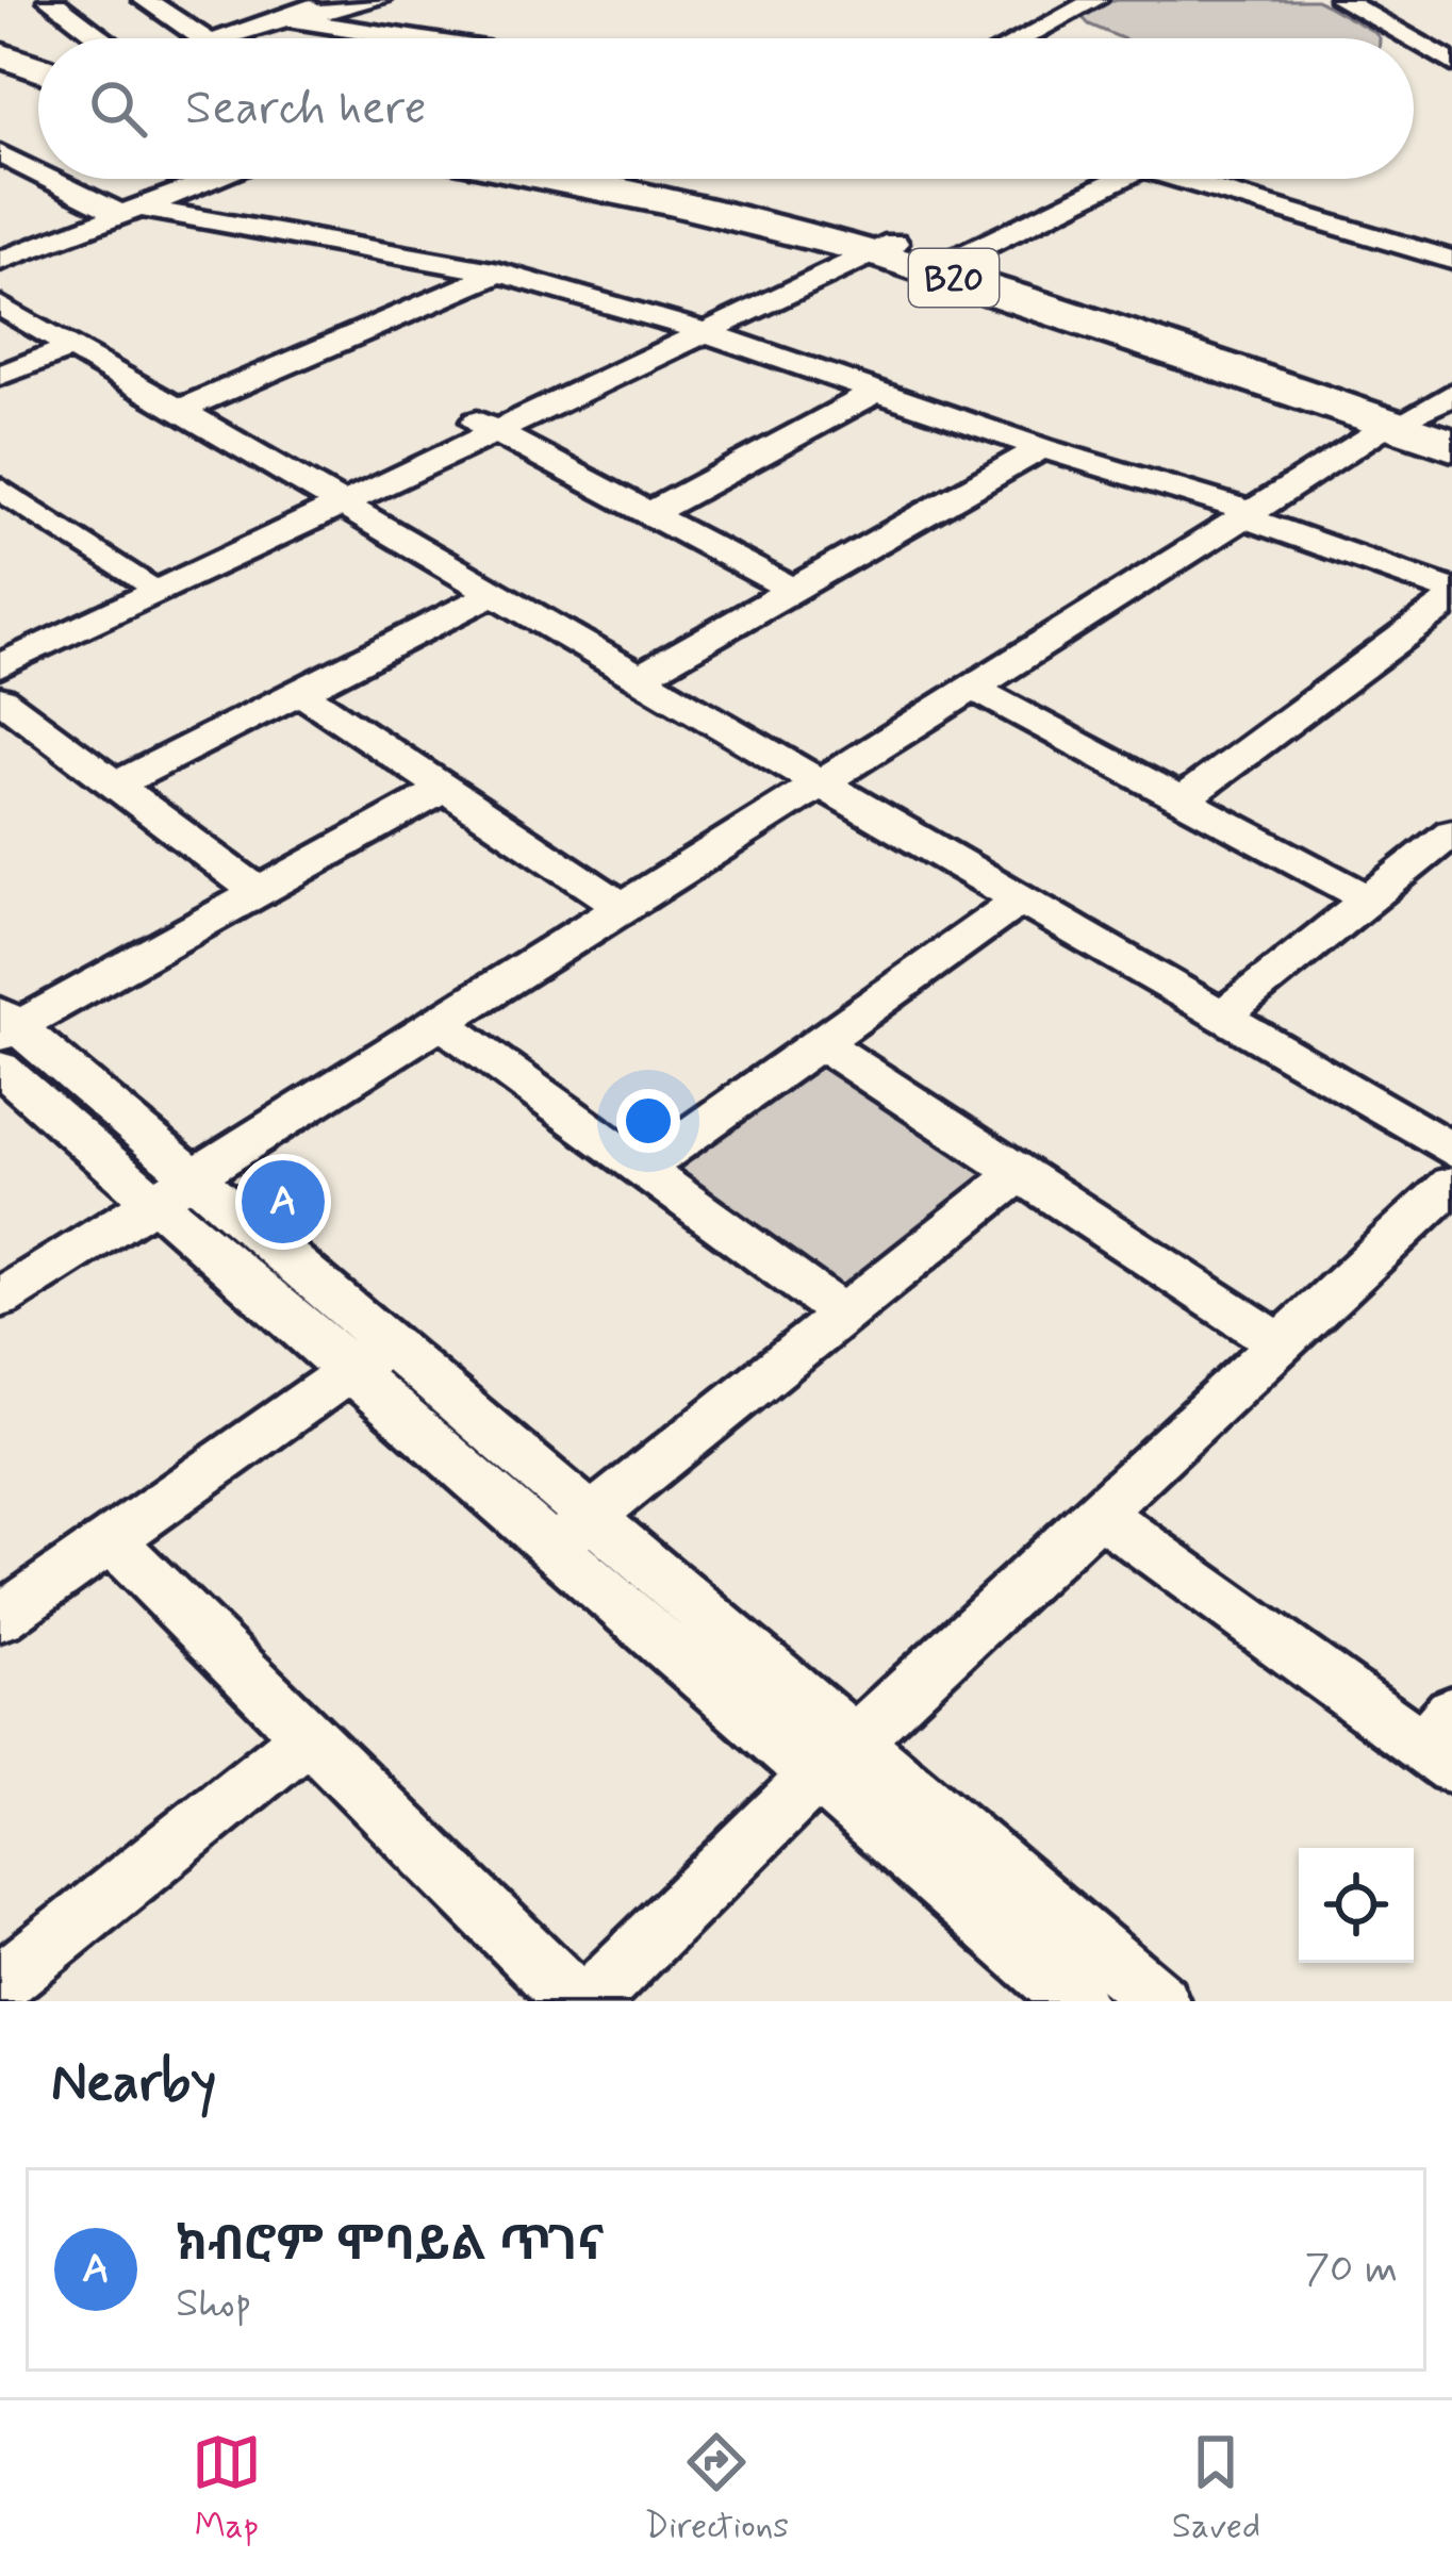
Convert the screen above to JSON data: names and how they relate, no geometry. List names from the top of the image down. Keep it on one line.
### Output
{"streets":{"highway":["B20"]},"page":{"search":"Search here","pins":"A","heading":"Nearby","list":[{"mark":"A","name":"ክብሮም ሞባይል ጥገና","note":"Shop","value":"70 m"}],"nav":["Map","Directions","Saved"]}}
